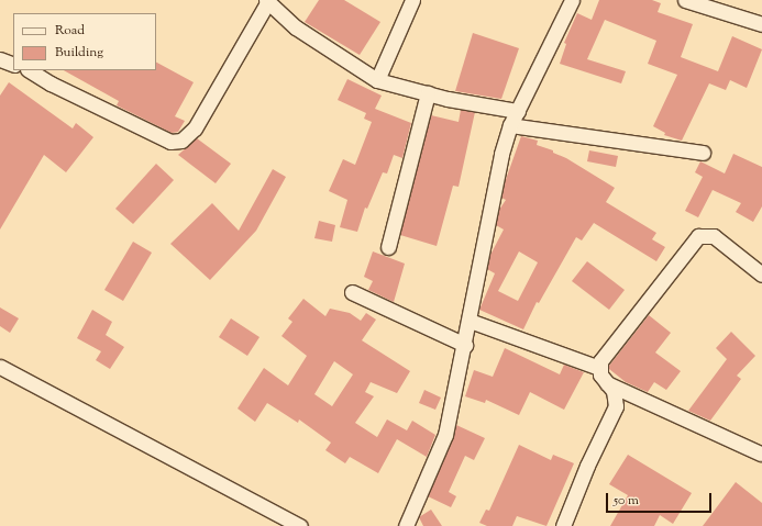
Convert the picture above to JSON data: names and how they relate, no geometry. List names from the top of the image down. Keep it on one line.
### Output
{"legend":["Road","Building"],"scale_bar":"50 m"}
